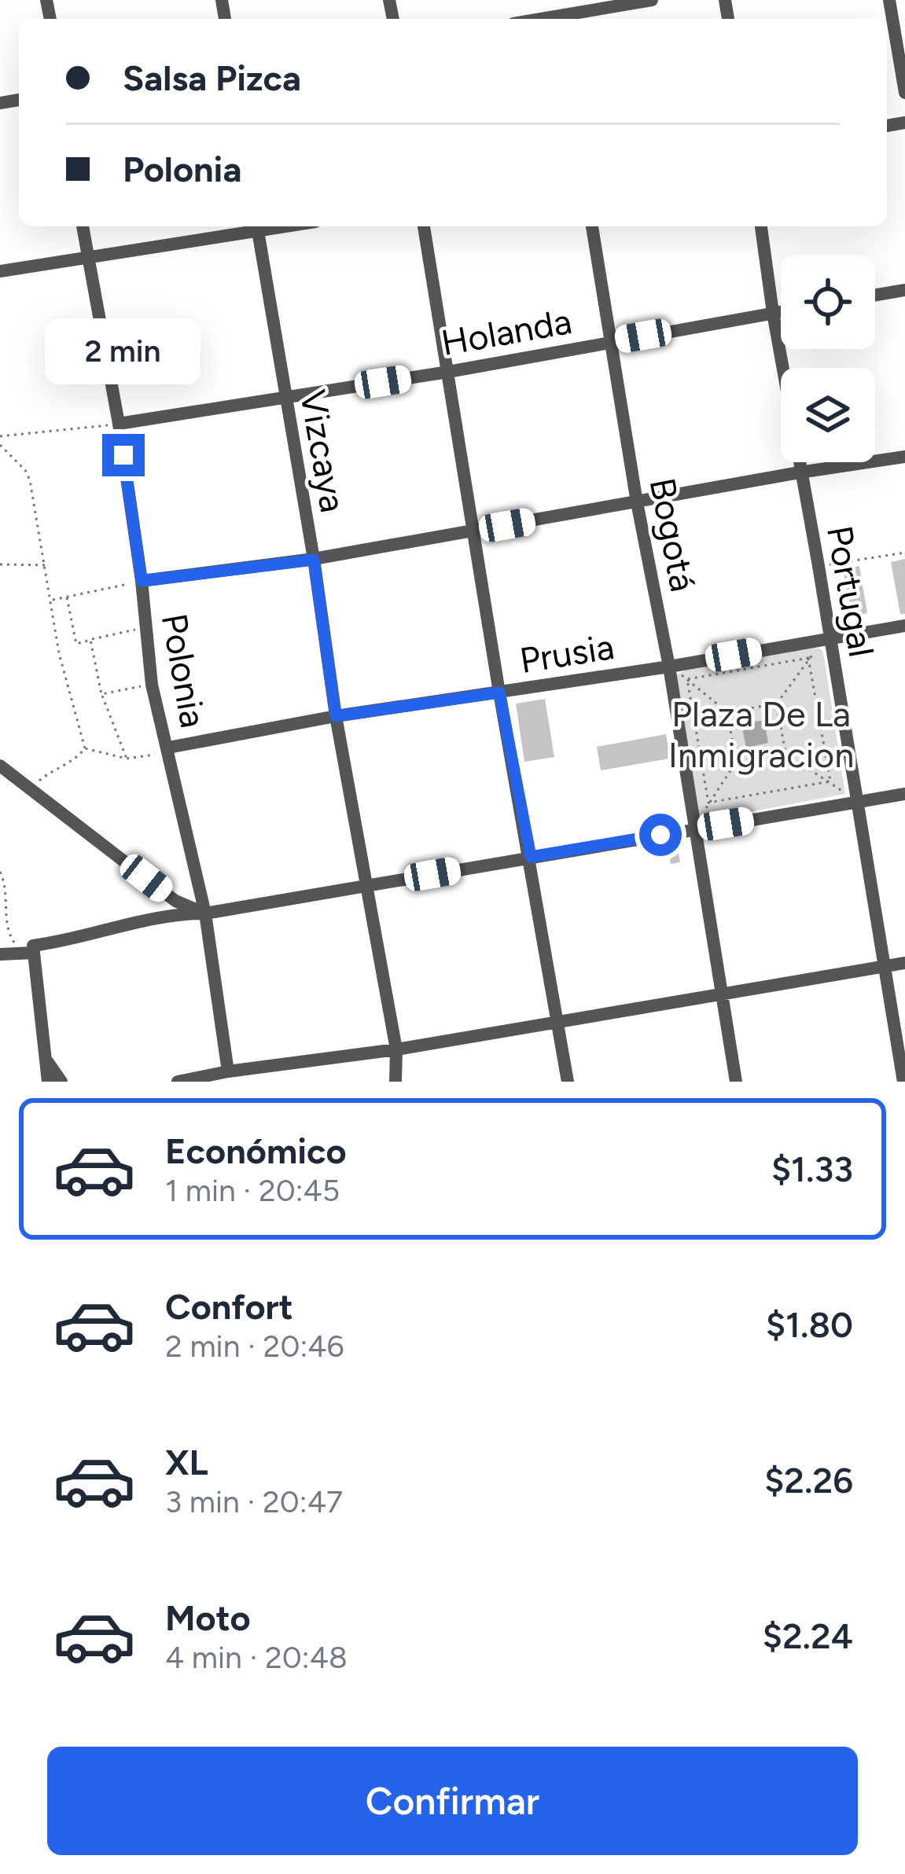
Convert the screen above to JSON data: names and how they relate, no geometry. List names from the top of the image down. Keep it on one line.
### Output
{"streets":{"street":["Holanda","Vizcaya","Bogotá","Portugal","Prusia","Polonia"]},"crossings":[["Holanda","Vizcaya"],["Holanda","Bogotá"],["Holanda","Portugal"],["Holanda","Polonia"],["Vizcaya","Prusia"],["Bogotá","Prusia"],["Portugal","Prusia"],["Prusia","Polonia"]],"parks":["Plaza De La Inmigracion"],"page":{"banner":["Salsa Pizca","Polonia"],"bubble":"2 min","list":[{"name":"Económico","note":"1 min · 20:45","value":"$1.33"},{"name":"Confort","note":"2 min · 20:46","value":"$1.80"},{"name":"XL","note":"3 min · 20:47","value":"$2.26"},{"name":"Moto","note":"4 min · 20:48","value":"$2.24"}],"buttons":"Confirmar"}}
